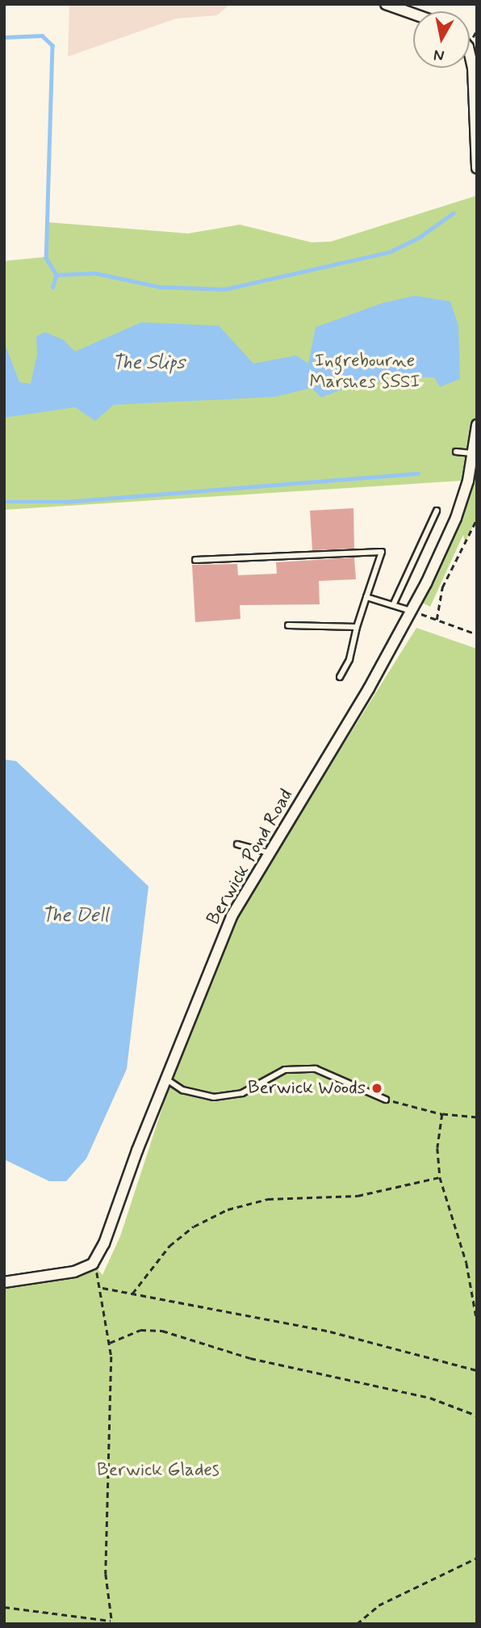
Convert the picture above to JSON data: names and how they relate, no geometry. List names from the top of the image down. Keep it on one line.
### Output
{"streets":{"street":["Berwick Pond Road"]},"water":["The Slips","The Dell"],"parks":["Ingrebourne Marshes SSSI","Berwick Glades"],"places":["Berwick Woods"],"north":"bottom"}
